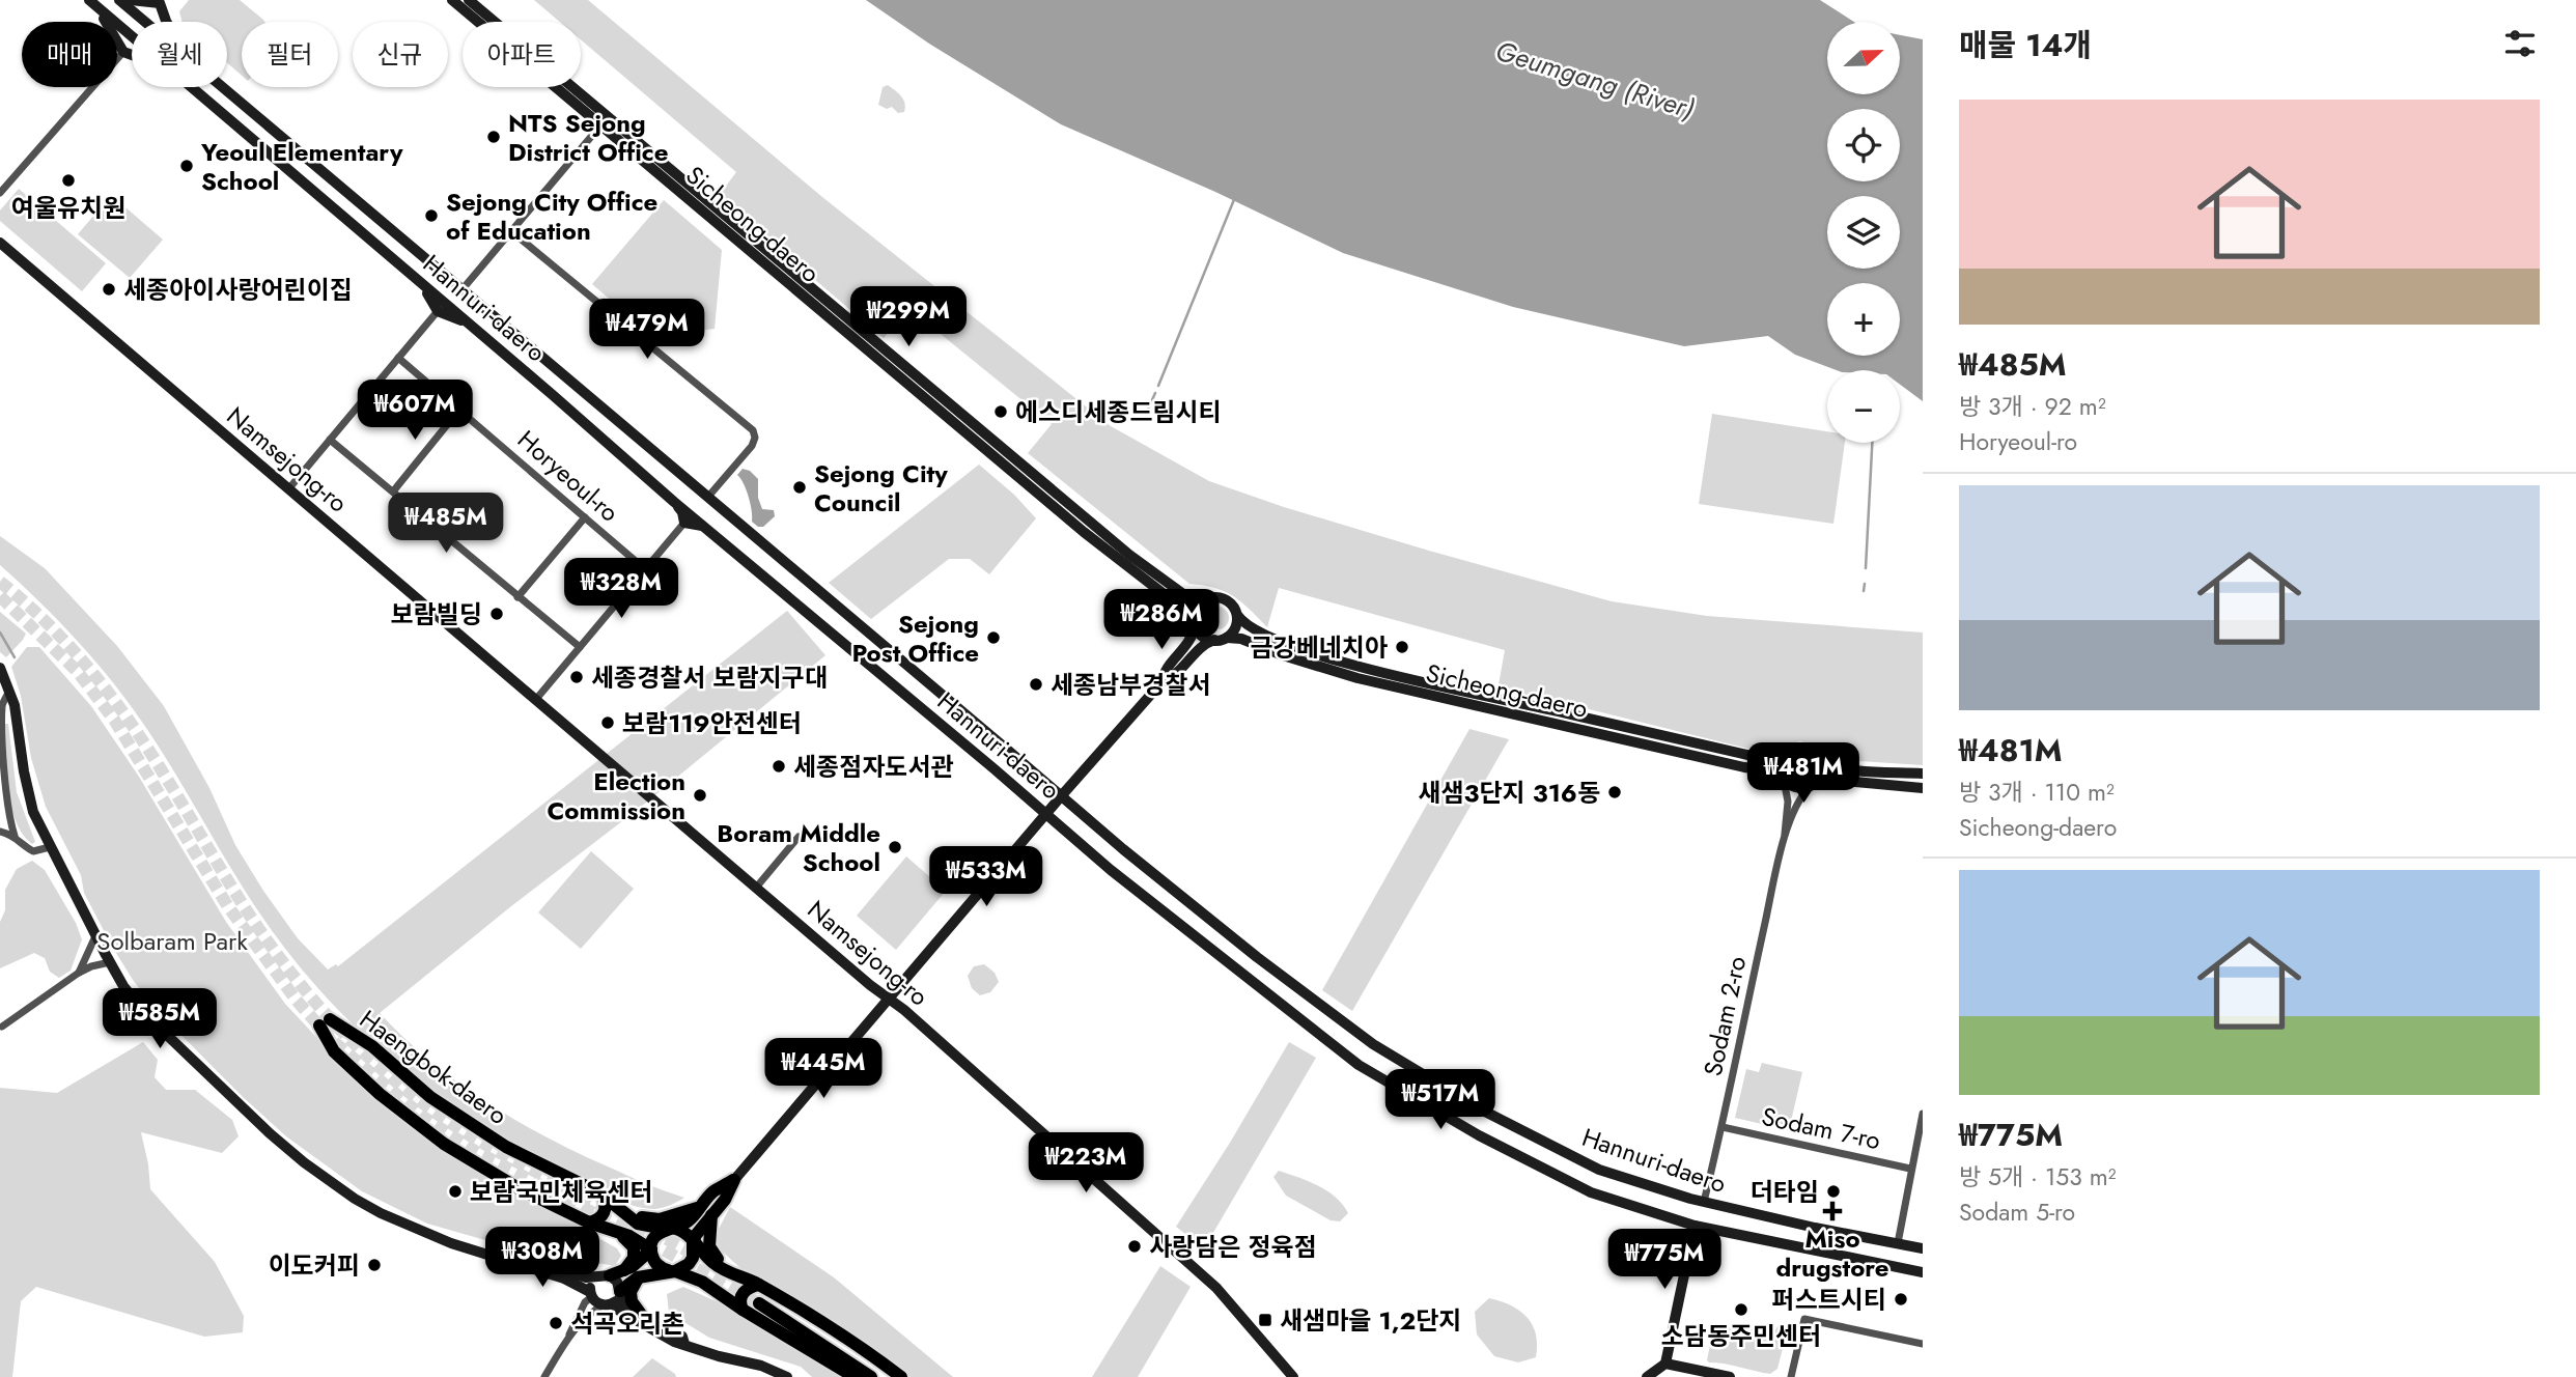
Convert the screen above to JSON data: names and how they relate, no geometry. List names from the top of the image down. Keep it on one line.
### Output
{"streets":{"highway":["Haengbok-daero"],"street":["Sicheong-daero","Hannuri-daero","Namsejong-ro","Horyeoul-ro","Sodam 2-ro","Sodam 7-ro"]},"crossings":[["Hannuri-daero","Sodam 2-ro"],["Sodam 2-ro","Sodam 7-ro"]],"water":["Geumgang (River)"],"parks":["Solbaram Park"],"places":{"other":["NTS Sejong District Office","Yeoul Elementary School","여울유치원","Sejong City Office of Education","세종아이사랑어린이집","에스디세종드림시티","Sejong City Council","보람빌딩","Sejong Post Office","금강베네치아","세종경찰서 보람지구대","세종남부경찰서","보람119안전센터","세종점자도서관","새샘3단지 316동","Election Commission","Boram Middle School","보람국민체육센터","더타임","사랑담은 정육점","이도커피","퍼스트시티","소담동주민센터","석곡오리촌"],"health":["Miso drugstore"],"transit":["새샘마을 1,2단지"]},"north":"right","page":{"heading":"매물 14개","map_buttons":["+","−"],"chip":["매매","월세","필터","신규","아파트"],"list":[{"name":"₩485M","note":"방 3개 · 92 m² · Horyeoul-ro"},{"name":"₩481M","note":"방 3개 · 110 m² · Sicheong-daero"},{"name":"₩775M","note":"방 5개 · 153 m² · Sodam 5-ro"}],"price":["₩299M","₩479M","₩607M","₩485M","₩328M","₩286M","₩481M","₩533M","₩585M","₩445M","₩517M","₩223M","₩308M","₩775M"]}}
